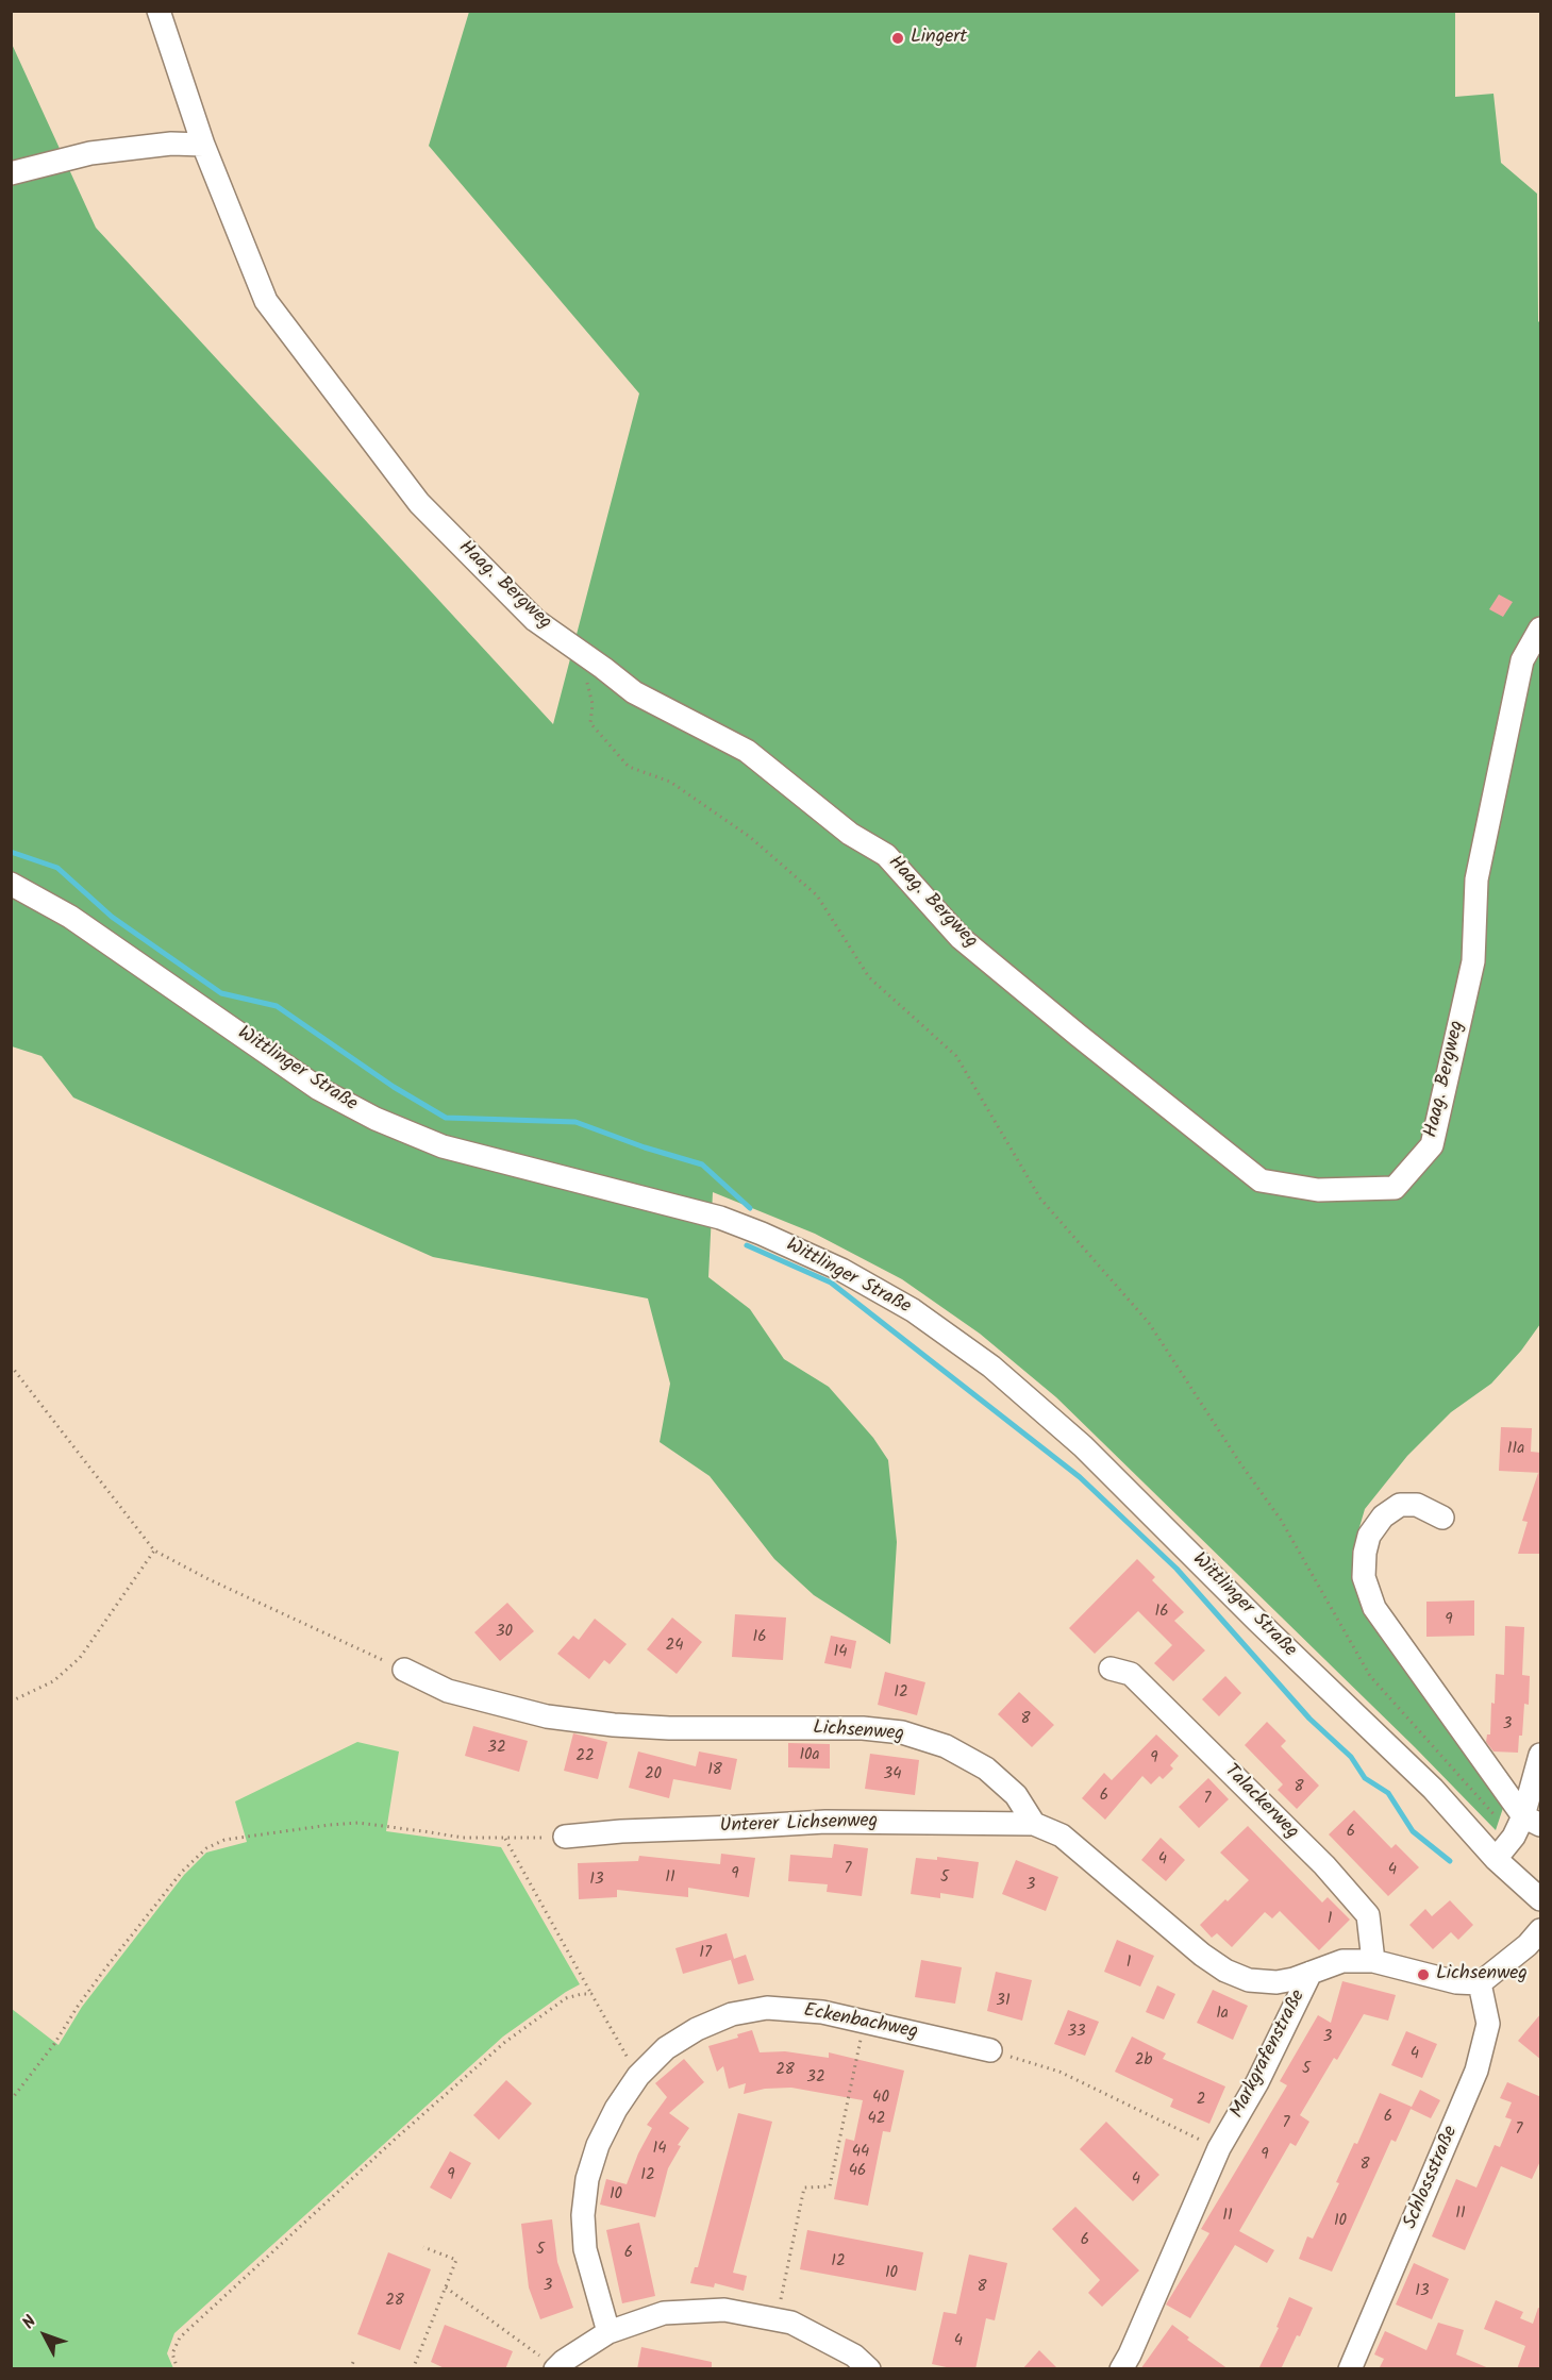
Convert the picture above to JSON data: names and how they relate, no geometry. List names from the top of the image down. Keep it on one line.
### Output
{"streets":{"street":["Haag. Bergweg","Wittlinger Straße","Lichsenweg","Talackerweg","Unterer Lichsenweg","Eckenbachweg","Markgrafenstraße","Schlossstraße"]},"crossings":[["Lichsenweg","Unterer Lichsenweg"],["Talackerweg","Markgrafenstraße"],["Markgrafenstraße","Schlossstraße"]],"places":["Lingert","Lichsenweg"],"house_numbers":["11a","16","9","30","16","24","14","12","8","3","32","10a","22","9","18","20","34","8","6","7","6","4","7","4","9","11","5","13","3","1","17","1","31","1a","33","3","4","2b","5","28","32","40","2","6","42","7","7","14","44","9","8","46","9","12","4","10","11","11","10","6","5","6","12","10","3","8","13","28","4"],"north":"top left"}
